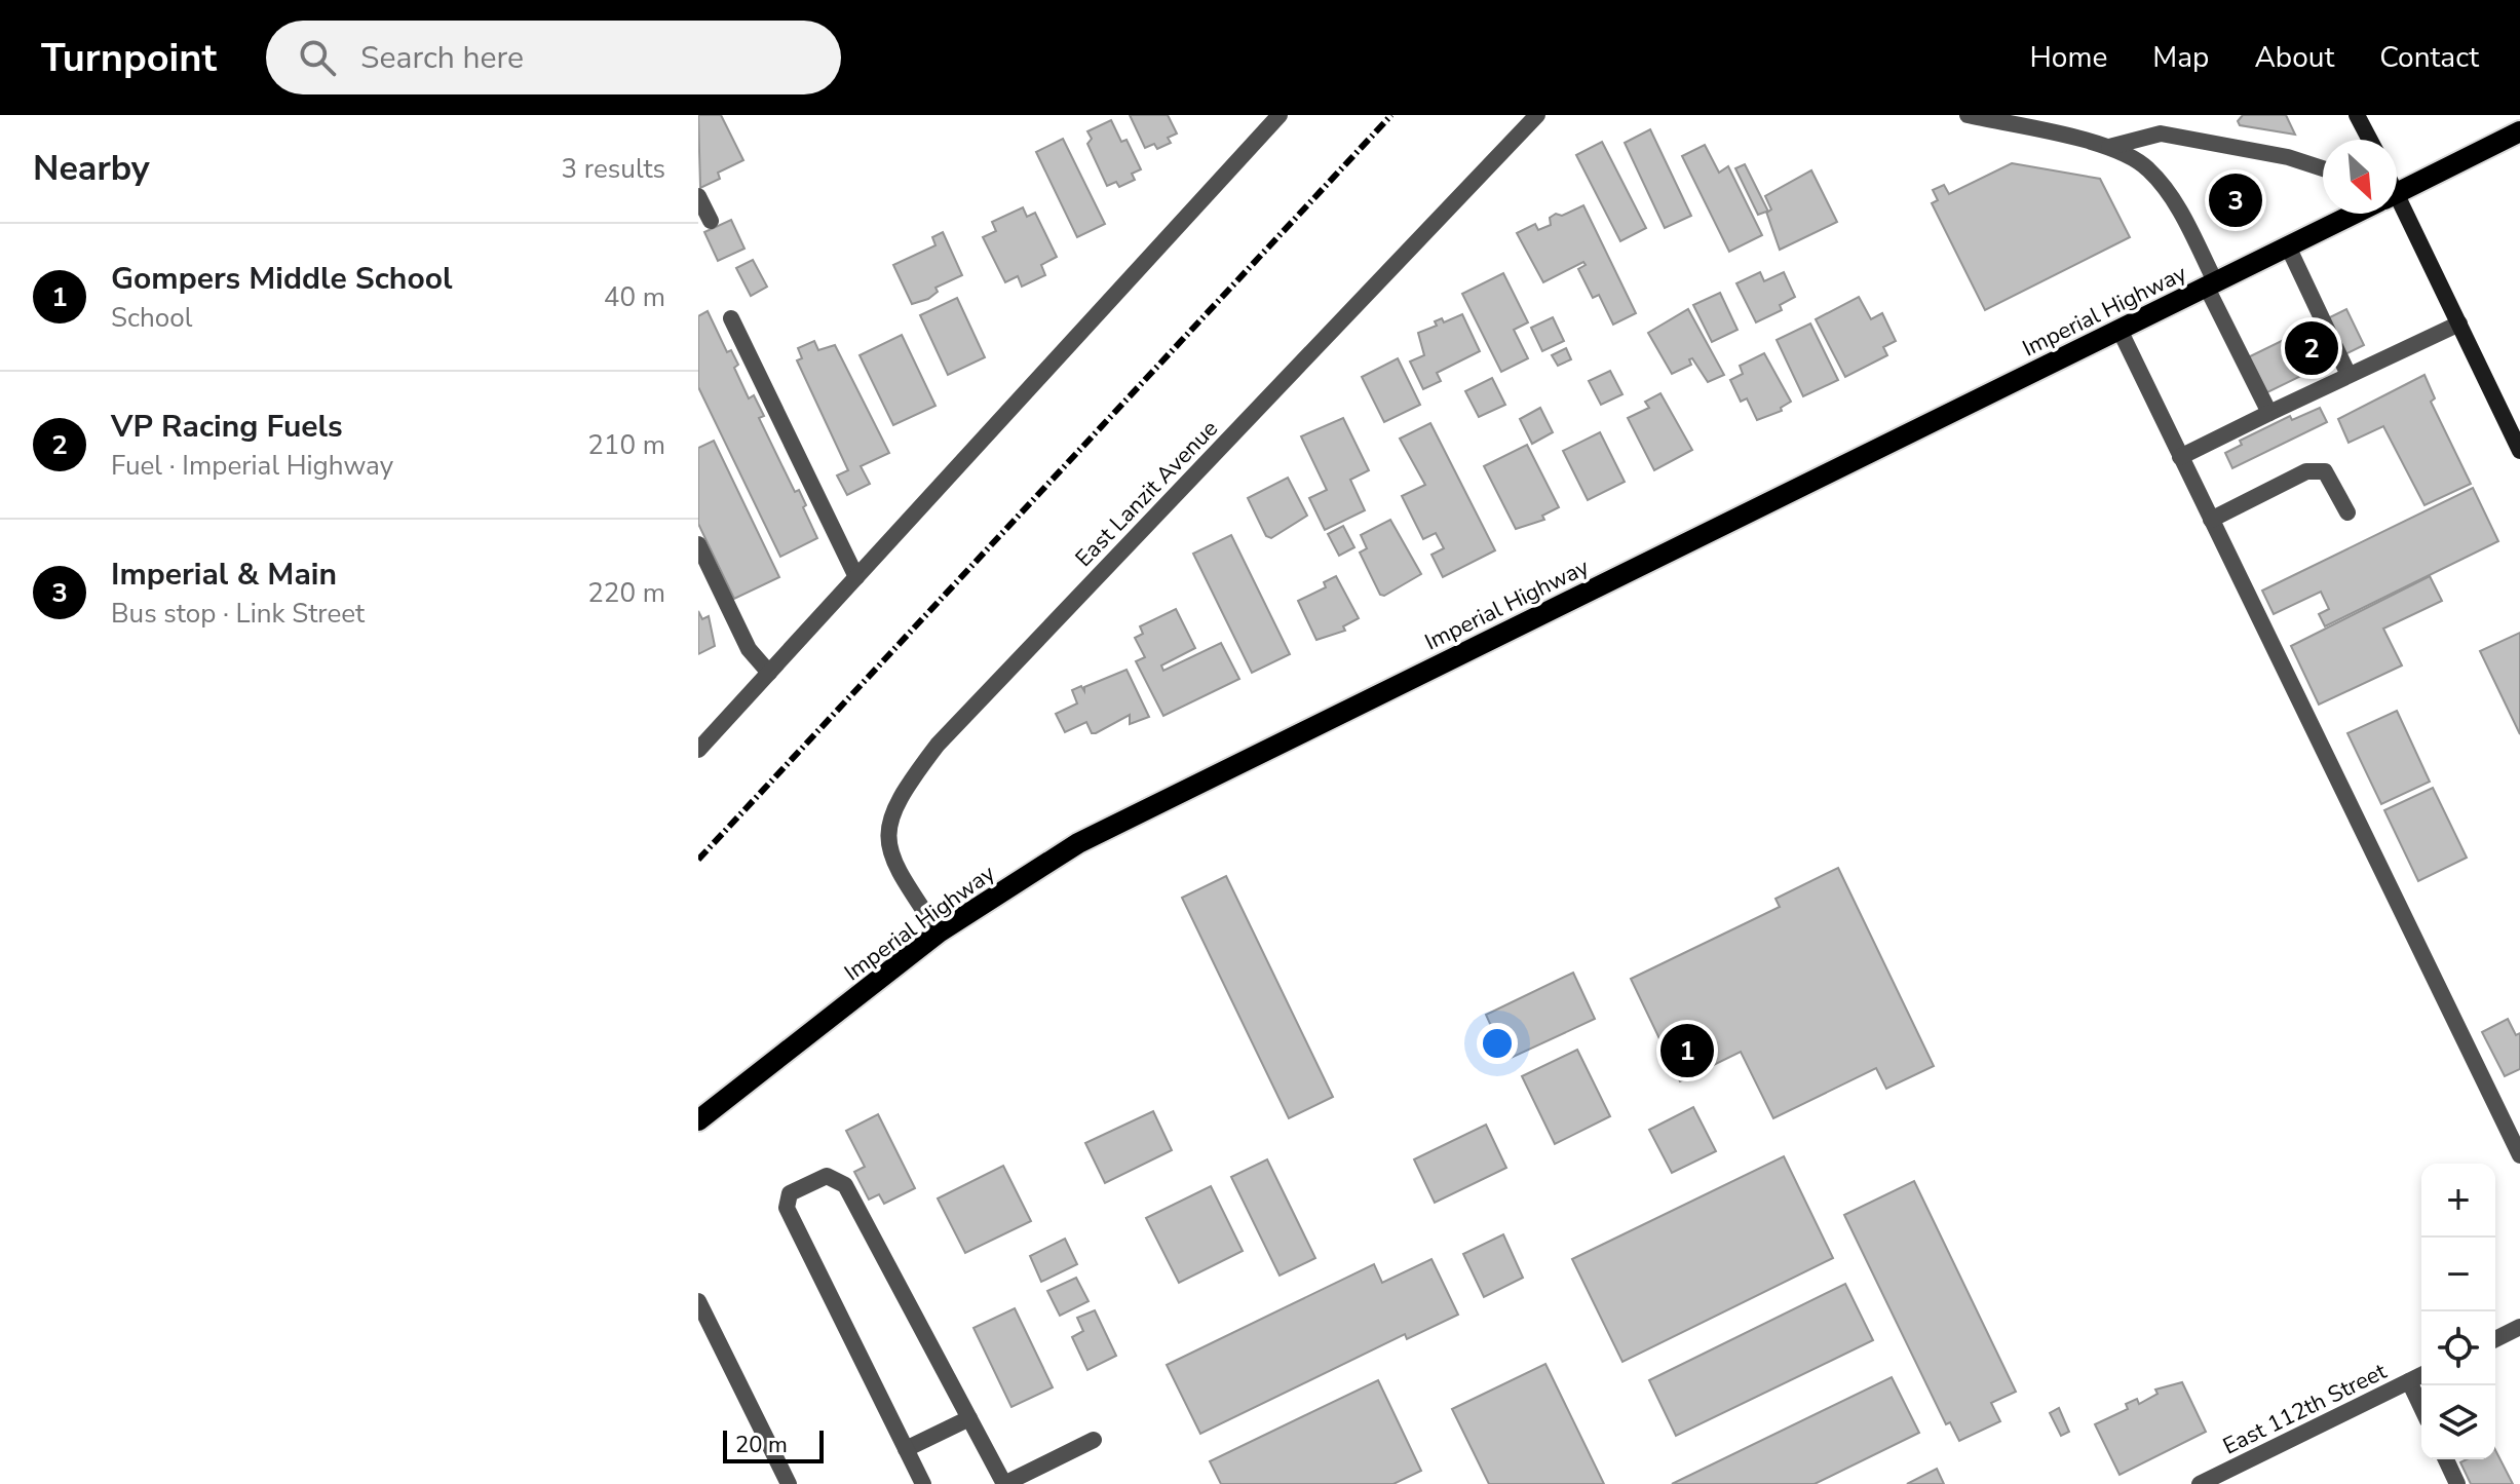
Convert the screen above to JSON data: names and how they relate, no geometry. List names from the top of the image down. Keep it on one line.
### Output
{"streets":{"main road":["Imperial Highway"],"street":["East Lanzit Avenue","East 112th Street"]},"crossings":[["Imperial Highway","East Lanzit Avenue"]],"scale_bar":"20 m","north":"bottom right","page":{"header":"Turnpoint","search":"Search here","nav":["Home","Map","About","Contact"],"heading":["Nearby","3 results"],"pins":["3","2","1"],"list":[{"mark":"1","name":"Gompers Middle School","note":"School","value":"40 m"},{"mark":"2","name":"VP Racing Fuels","note":"Fuel · Imperial Highway","value":"210 m"},{"mark":"3","name":"Imperial & Main","note":"Bus stop · Link Street","value":"220 m"}],"map_buttons":["+","−"],"scale":"20 m"}}
